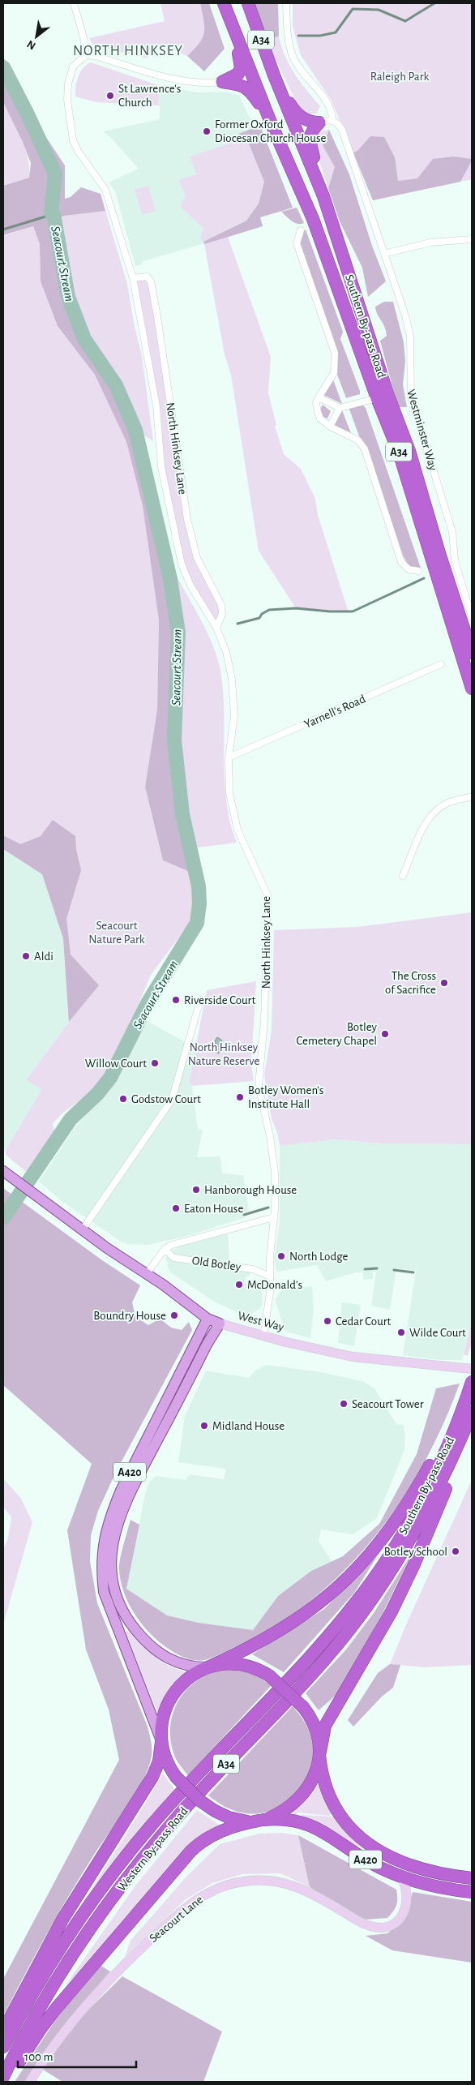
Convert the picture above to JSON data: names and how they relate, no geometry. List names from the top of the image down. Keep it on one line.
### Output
{"streets":{"highway":["A34","Southern By-pass Road","A420","Western By-pass Road"],"main road":["West Way"],"street":["Westminster Way","North Hinksey Lane","Yarnell's Road","Old Botley","Seacourt Lane"]},"crossings":[["Southern By-pass Road","Western By-pass Road"],["North Hinksey Lane","Yarnell's Road"],["North Hinksey Lane","Old Botley"],["North Hinksey Lane","West Way"],["West Way","A420"],["A420","Seacourt Lane"]],"districts":["NORTH HINKSEY"],"water":["Seacourt Stream"],"parks":["Raleigh Park","Seacourt Nature Park","North Hinksey Nature Reserve"],"places":["St Lawrence's Church","Former Oxford Diocesan Church House","Aldi","The Cross of Sacrifice","Riverside Court","Botley Cemetery Chapel","Willow Court","Botley Women's Institute Hall","Godstow Court","Hanborough House","Eaton House","North Lodge","McDonald's","Boundry House","Cedar Court","Wilde Court","Seacourt Tower","Midland House","Botley School"],"scale_bar":"100 m","north":"bottom left"}
